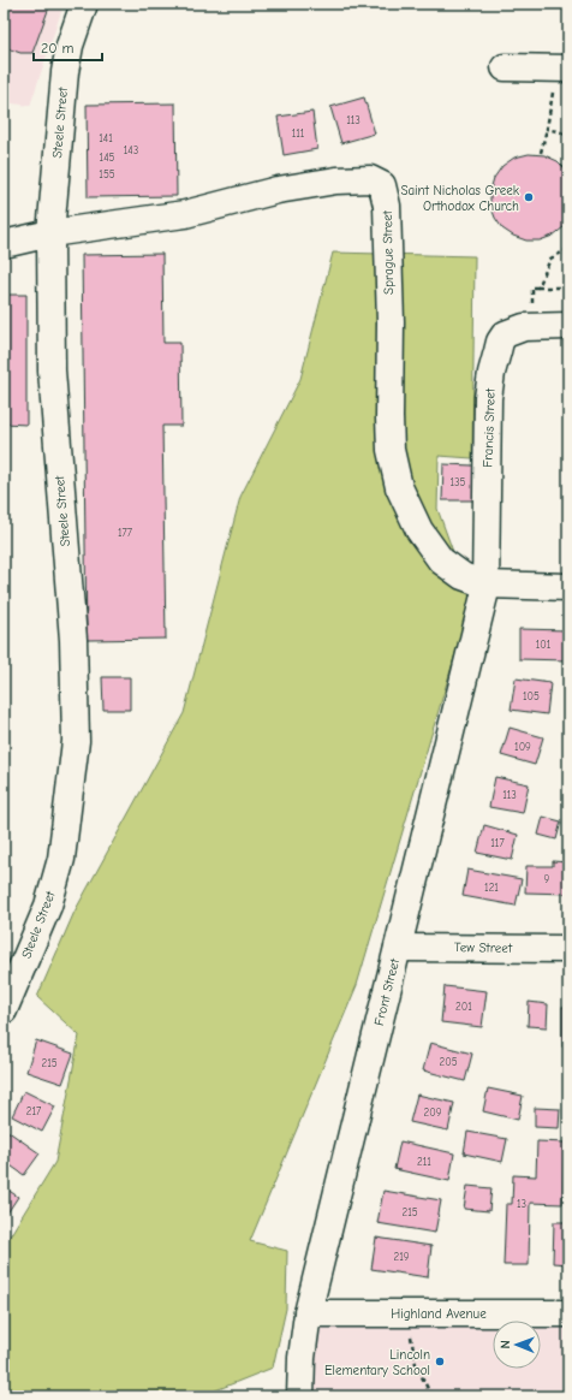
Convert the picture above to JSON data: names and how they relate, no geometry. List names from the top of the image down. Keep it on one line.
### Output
{"streets":{"street":["Steele Street","Sprague Street","Francis Street","Tew Street","Front Street","Highland Avenue"]},"crossings":[["Steele Street","Sprague Street"],["Sprague Street","Francis Street"],["Sprague Street","Front Street"],["Francis Street","Front Street"],["Tew Street","Front Street"],["Front Street","Highland Avenue"]],"places":["Saint Nicholas Greek Orthodox Church","Lincoln Elementary School"],"house_numbers":["113","111","141","143","145","155","135","177","101","105","109","113","117","9","121","201","205","215","217","209","211","13","215","219"],"scale_bar":"20 m","north":"left"}
